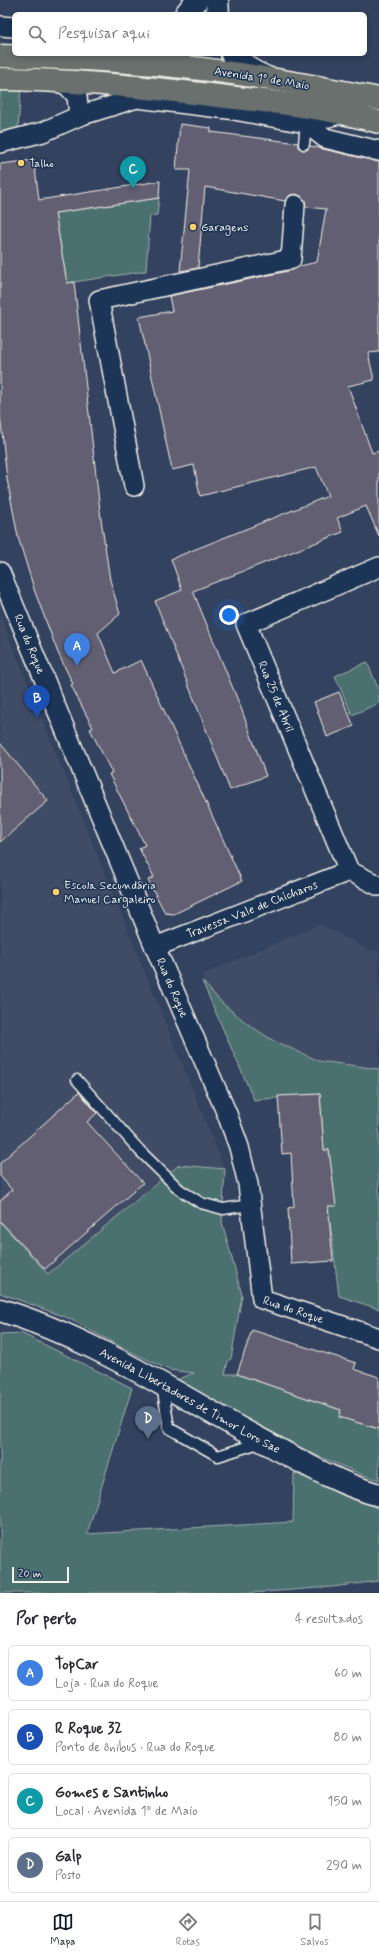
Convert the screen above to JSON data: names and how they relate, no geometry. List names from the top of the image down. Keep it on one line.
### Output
{"streets":{"main road":["Avenida 1º de Maio","Avenida Libertadores de Timor Loro Sae"],"street":["Rua do Roque","Rua 25 de Abril","Travessa Vale de Chícharos"]},"crossings":[["Rua do Roque","Travessa Vale de Chícharos"],["Rua 25 de Abril","Travessa Vale de Chícharos"]],"places":["Talho","Garagens","Escola Secundária Manuel Cargaleiro"],"scale_bar":"20 m","page":{"search":"Pesquisar aqui","pins":["C","A","B","D"],"scale":"20 m","heading":["Por perto","4 resultados"],"list":[{"mark":"A","name":"TopCar","note":"Loja · Rua do Roque","value":"60 m"},{"mark":"B","name":"R Roque 32","note":"Ponto de ônibus · Rua do Roque","value":"80 m"},{"mark":"C","name":"Gomes e Santinho","note":"Local · Avenida 1º de Maio","value":"150 m"},{"mark":"D","name":"Galp","note":"Posto","value":"290 m"}],"nav":["Mapa","Rotas","Salvos"]}}
